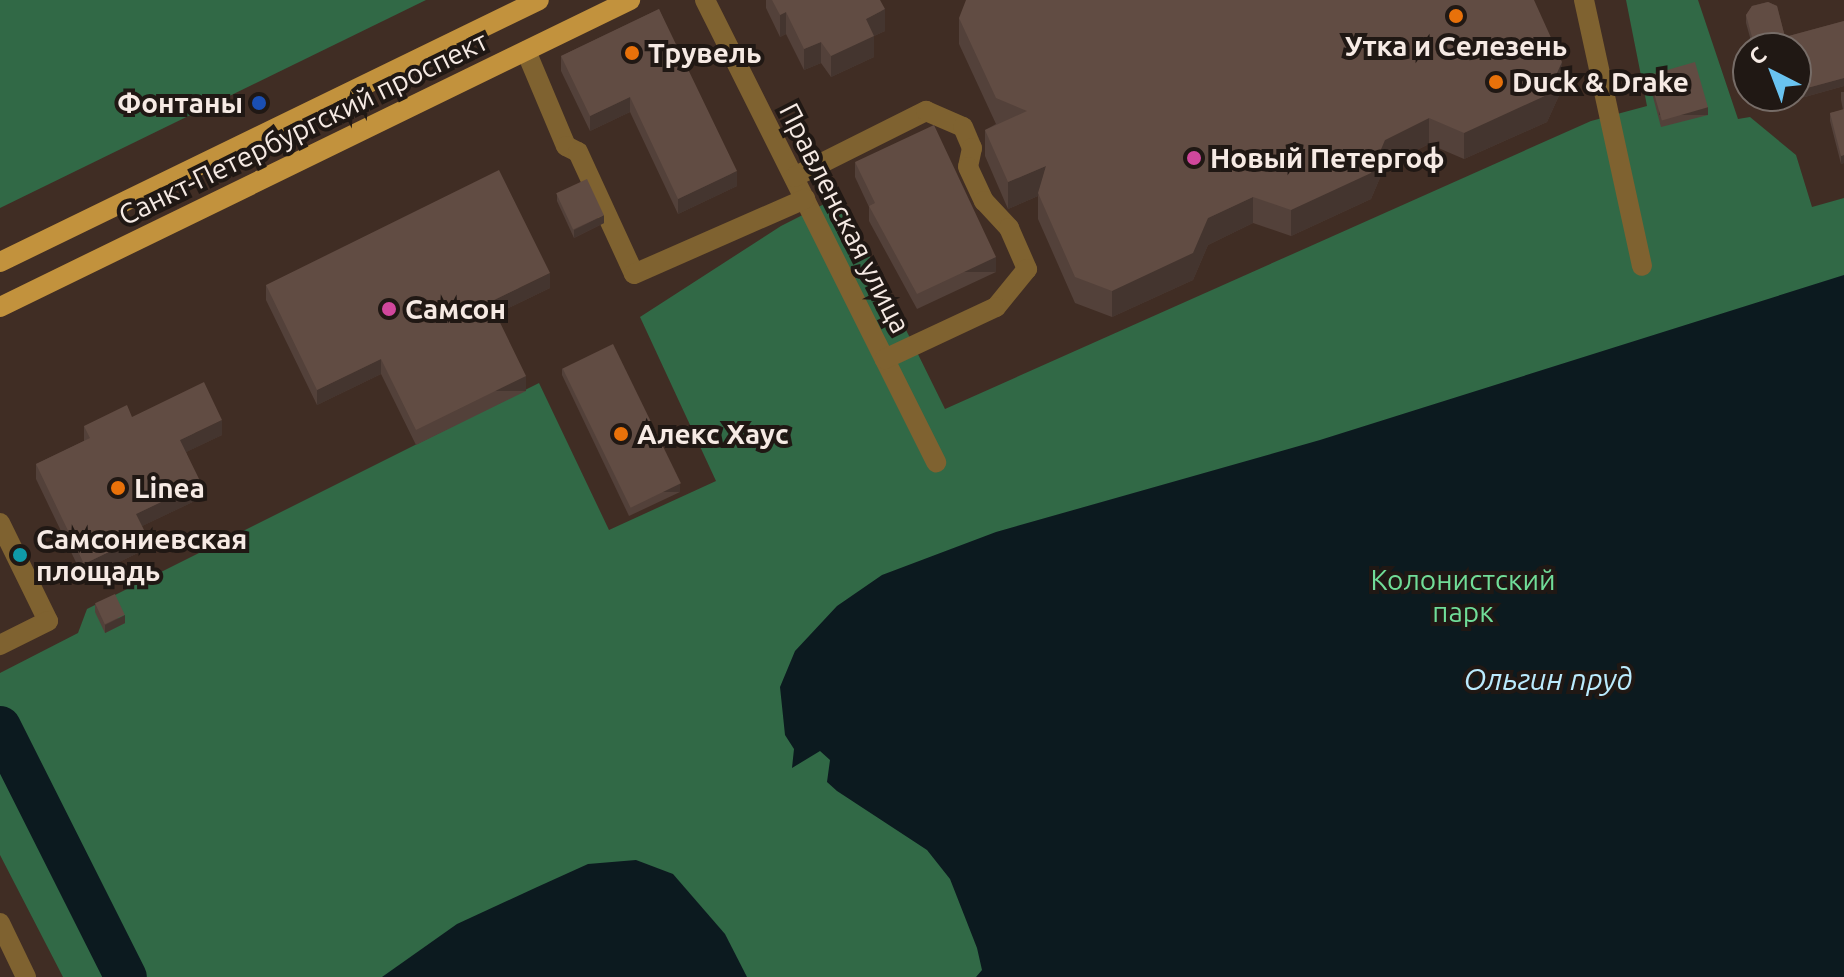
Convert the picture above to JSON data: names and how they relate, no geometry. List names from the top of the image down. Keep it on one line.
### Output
{"streets":{"main road":["Санкт-Петербургский проспект"],"street":["Правленская улица"]},"water":["Ольгин пруд"],"parks":["Колонистский парк"],"places":["Утка и Селезень","Трувель","Duck & Drake","Фонтаны","Новый Петергоф","Самсон","Алекс Хаус","Linea","Самсониевская площадь"],"north":"top left"}
